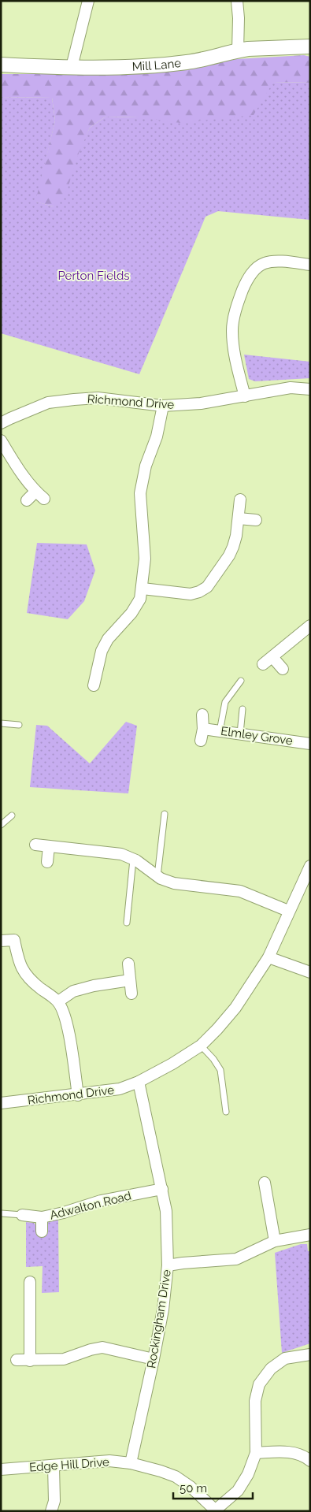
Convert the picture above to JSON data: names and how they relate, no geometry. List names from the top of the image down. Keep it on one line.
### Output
{"streets":{"street":["Mill Lane","Richmond Drive","Elmley Grove","Adwalton Road","Rockingham Drive","Edge Hill Drive"]},"crossings":[["Richmond Drive","Rockingham Drive"],["Adwalton Road","Rockingham Drive"],["Rockingham Drive","Edge Hill Drive"]],"parks":["Perton Fields"],"scale_bar":"50 m"}
